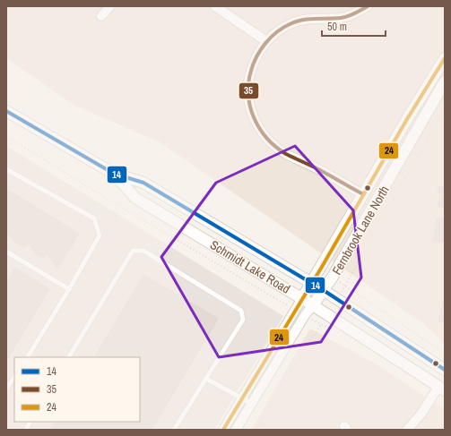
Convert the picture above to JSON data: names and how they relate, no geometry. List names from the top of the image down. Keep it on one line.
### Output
{"streets":{"street":["Fernbrook Lane North","Schmidt Lake Road"]},"crossings":[["Fernbrook Lane North","Schmidt Lake Road"]],"lines":["transit line 35","transit line 24","transit line 14"],"legend":["14","35","24"],"scale_bar":"50 m"}
